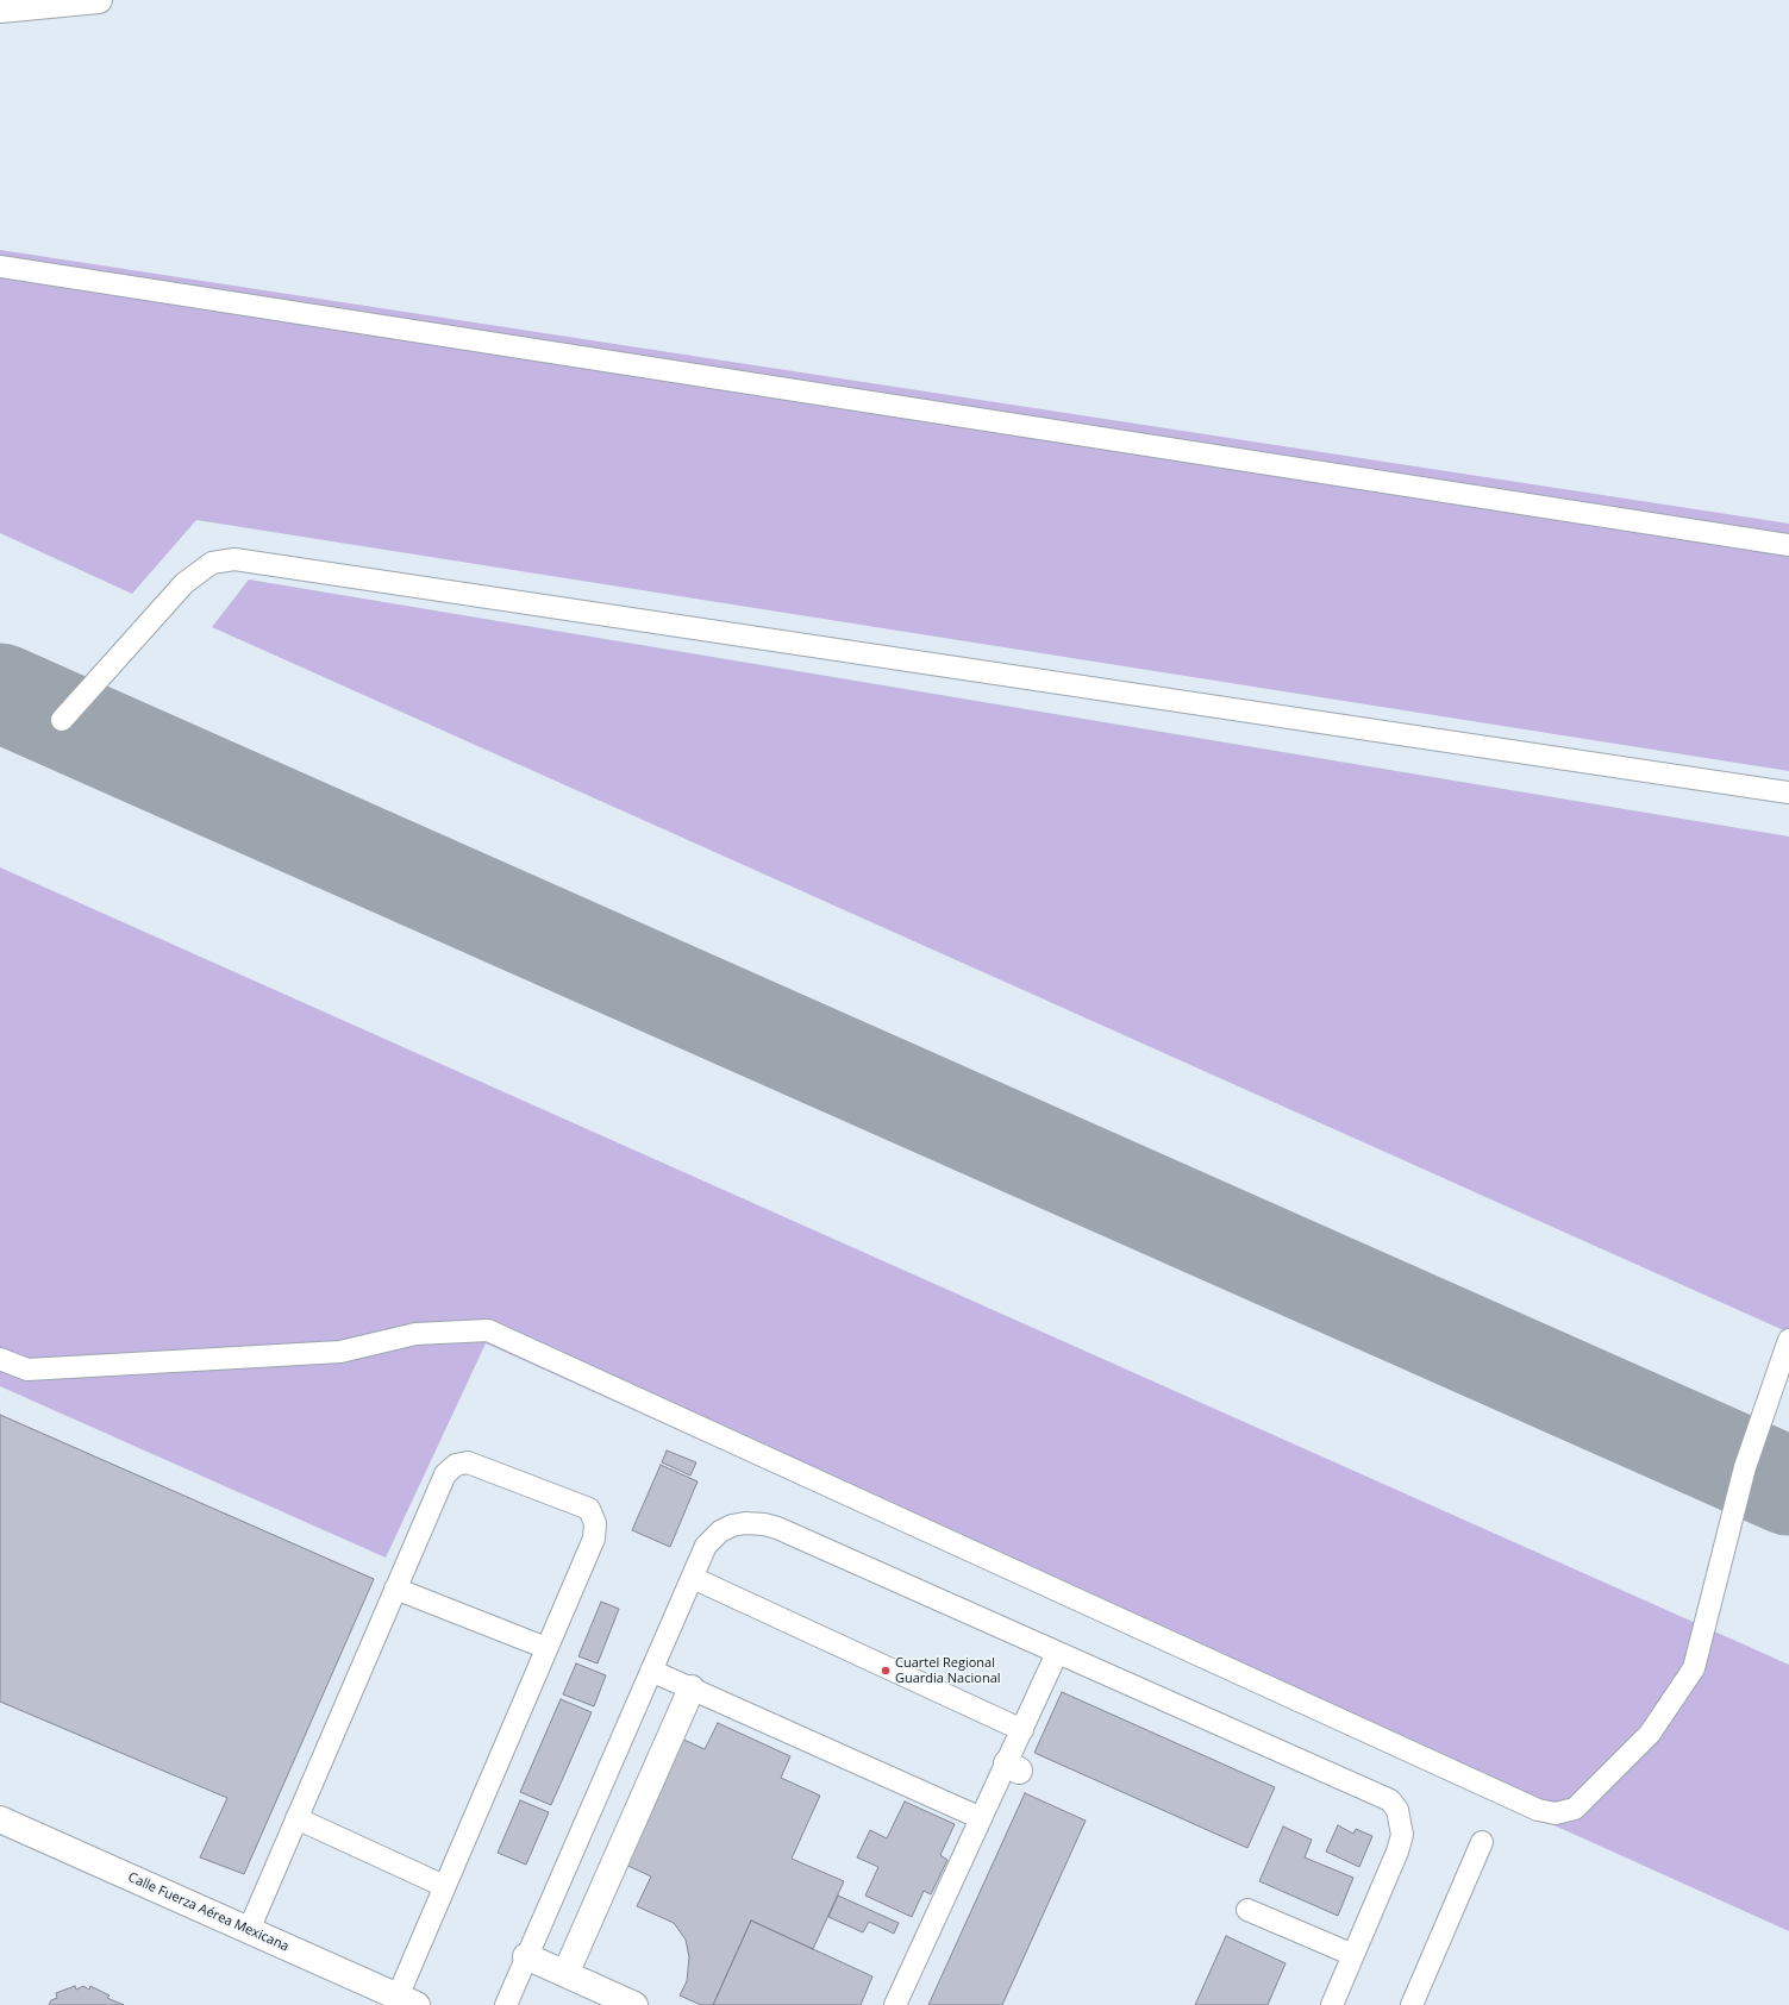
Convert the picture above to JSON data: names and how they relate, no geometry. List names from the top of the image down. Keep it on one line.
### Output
{"streets":{"main road":["Calle Fuerza Aérea Mexicana"]},"places":["Cuartel Regional Guardia Nacional"]}
